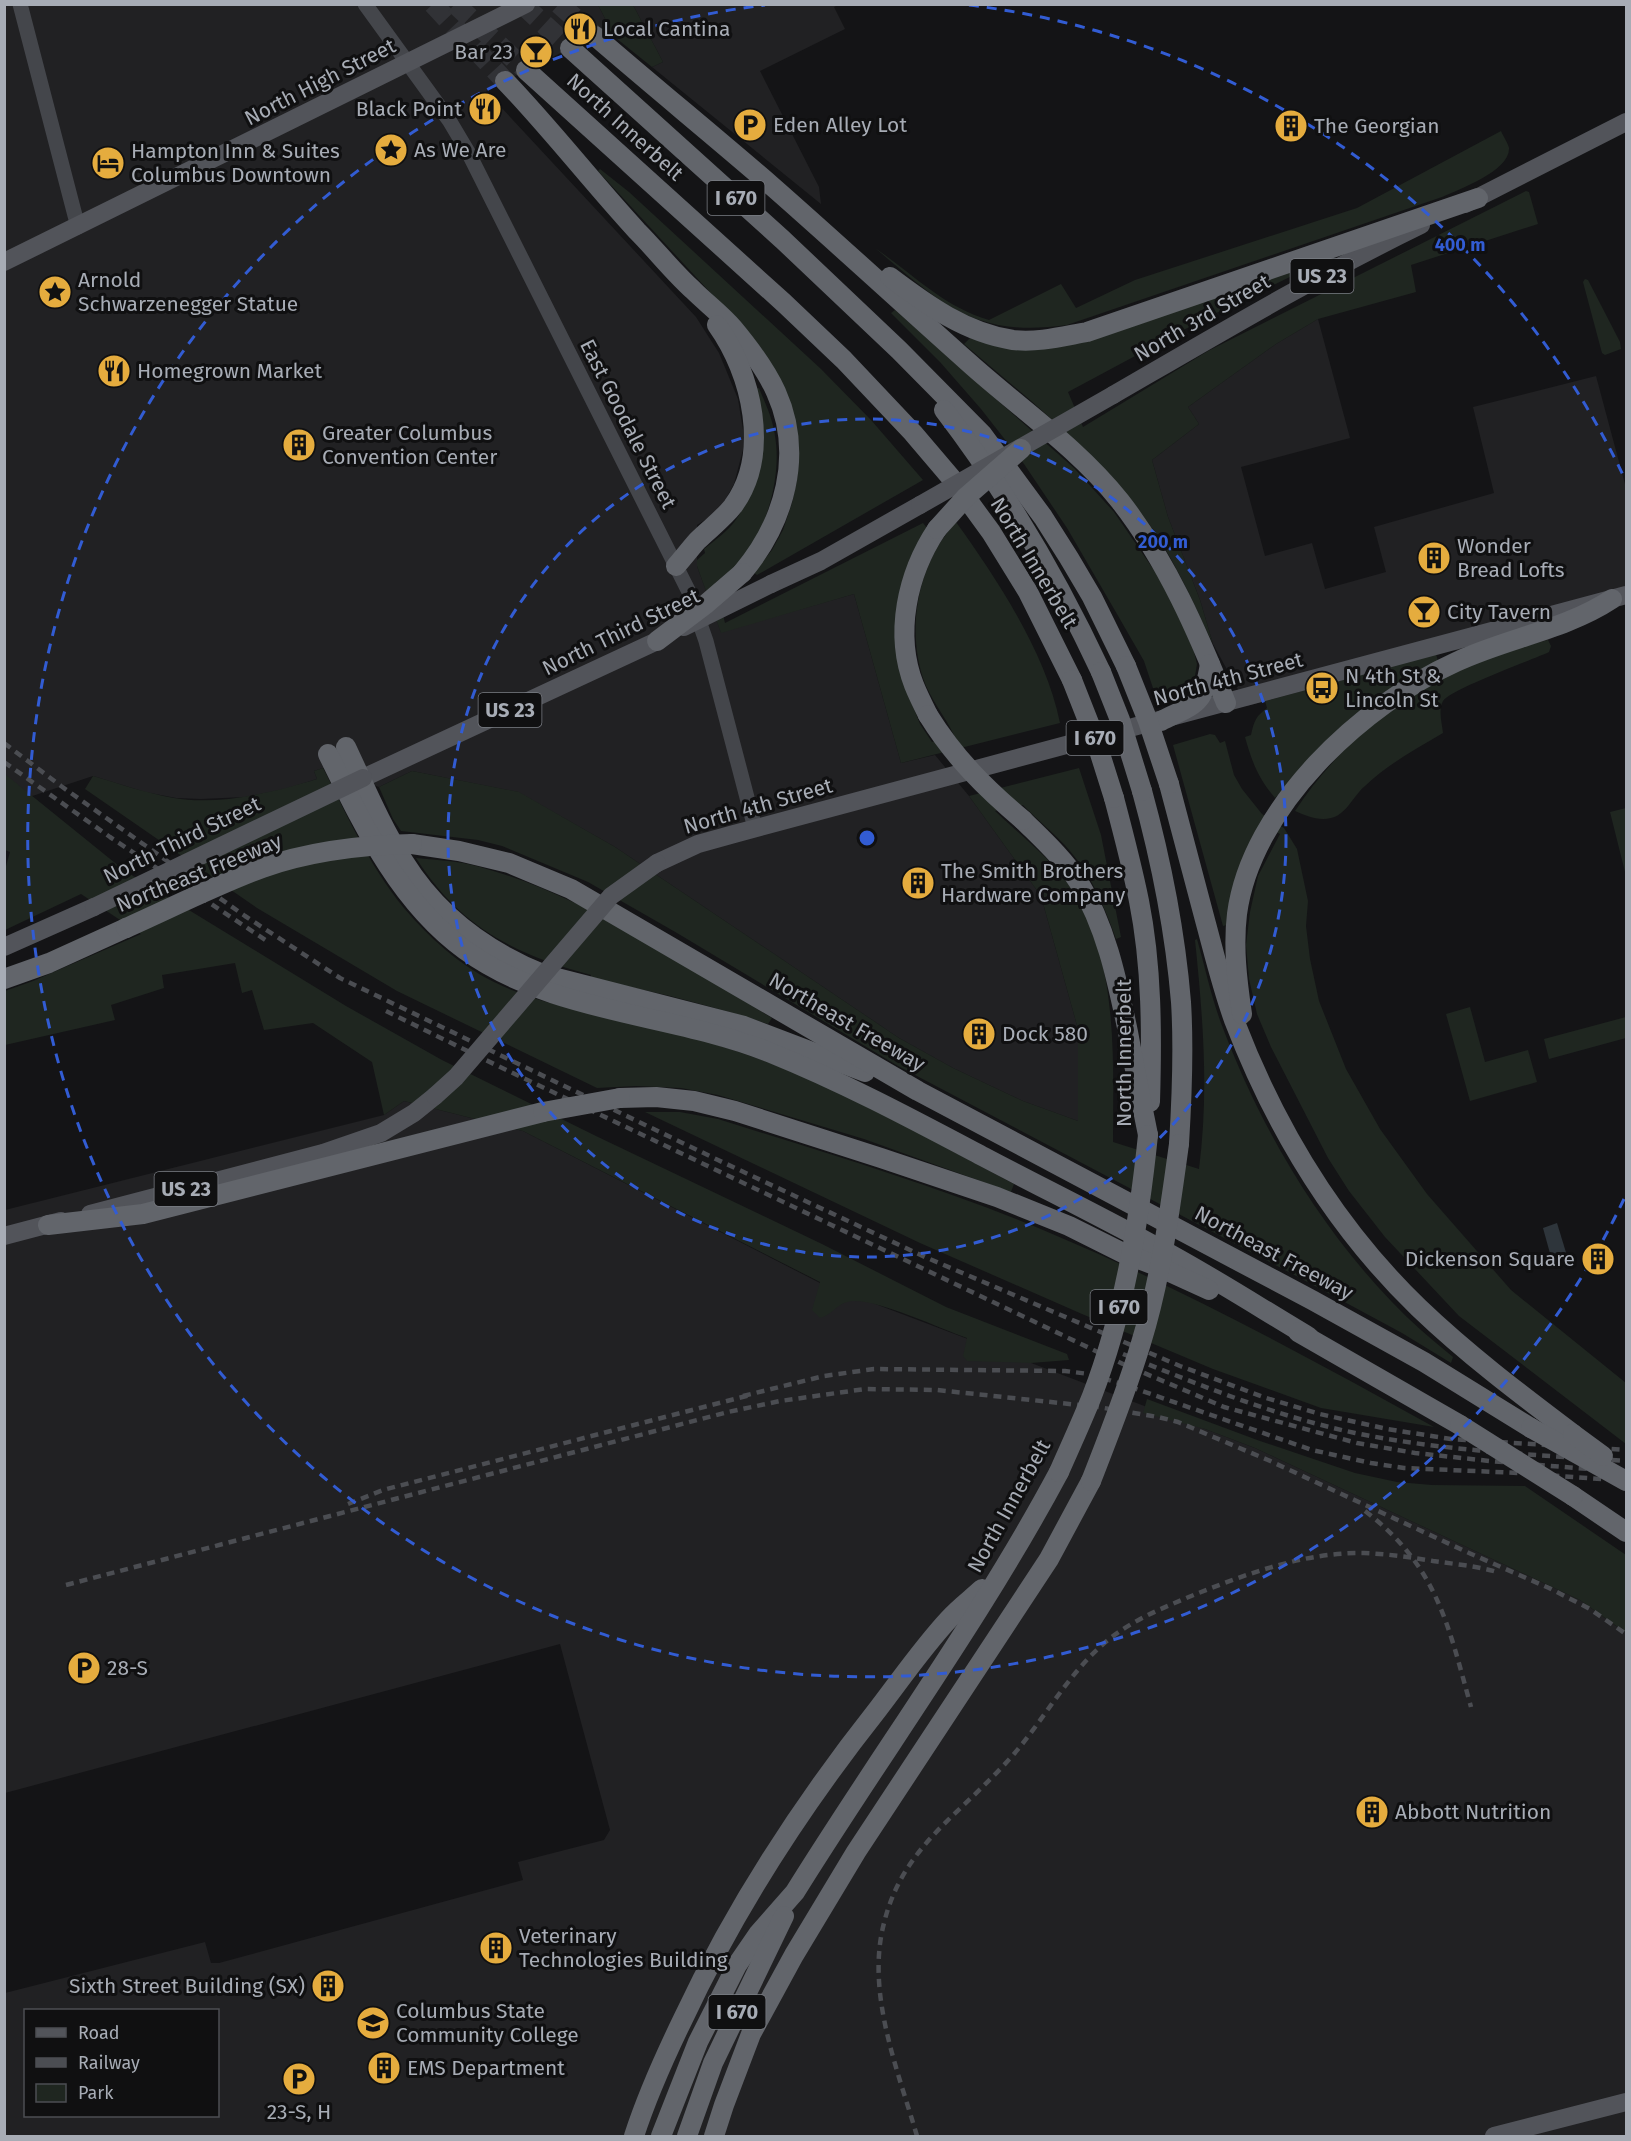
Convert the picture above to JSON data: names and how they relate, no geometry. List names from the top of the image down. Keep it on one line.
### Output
{"streets":{"highway":["North Innerbelt","I 670","Northeast Freeway"],"main road":["North High Street","US 23","North 3rd Street","North Third Street","North 4th Street"],"street":["East Goodale Street"]},"crossings":[["North High Street","East Goodale Street"],["North Innerbelt","I 670"],["North 3rd Street","North Third Street"],["East Goodale Street","North 4th Street"]],"places":{"restaurant":["Local Cantina","Black Point","Homegrown Market"],"bar":["Bar 23","City Tavern"],"parking":["Eden Alley Lot","28-S","23-S, H"],"building":["The Georgian","Greater Columbus Convention Center","Wonder Bread Lofts","The Smith Brothers Hardware Company","Dock 580","Dickenson Square","Abbott Nutrition","Veterinary Technologies Building","Sixth Street Building (SX)","EMS Department"],"place":["As We Are","Arnold Schwarzenegger Statue"],"hotel":["Hampton Inn & Suites Columbus Downtown"],"bus stop":["N 4th St & Lincoln St"],"school or university":["Columbus State Community College"]},"legend":["Road","Railway","Park"],"rings":["400 m","200 m"]}
